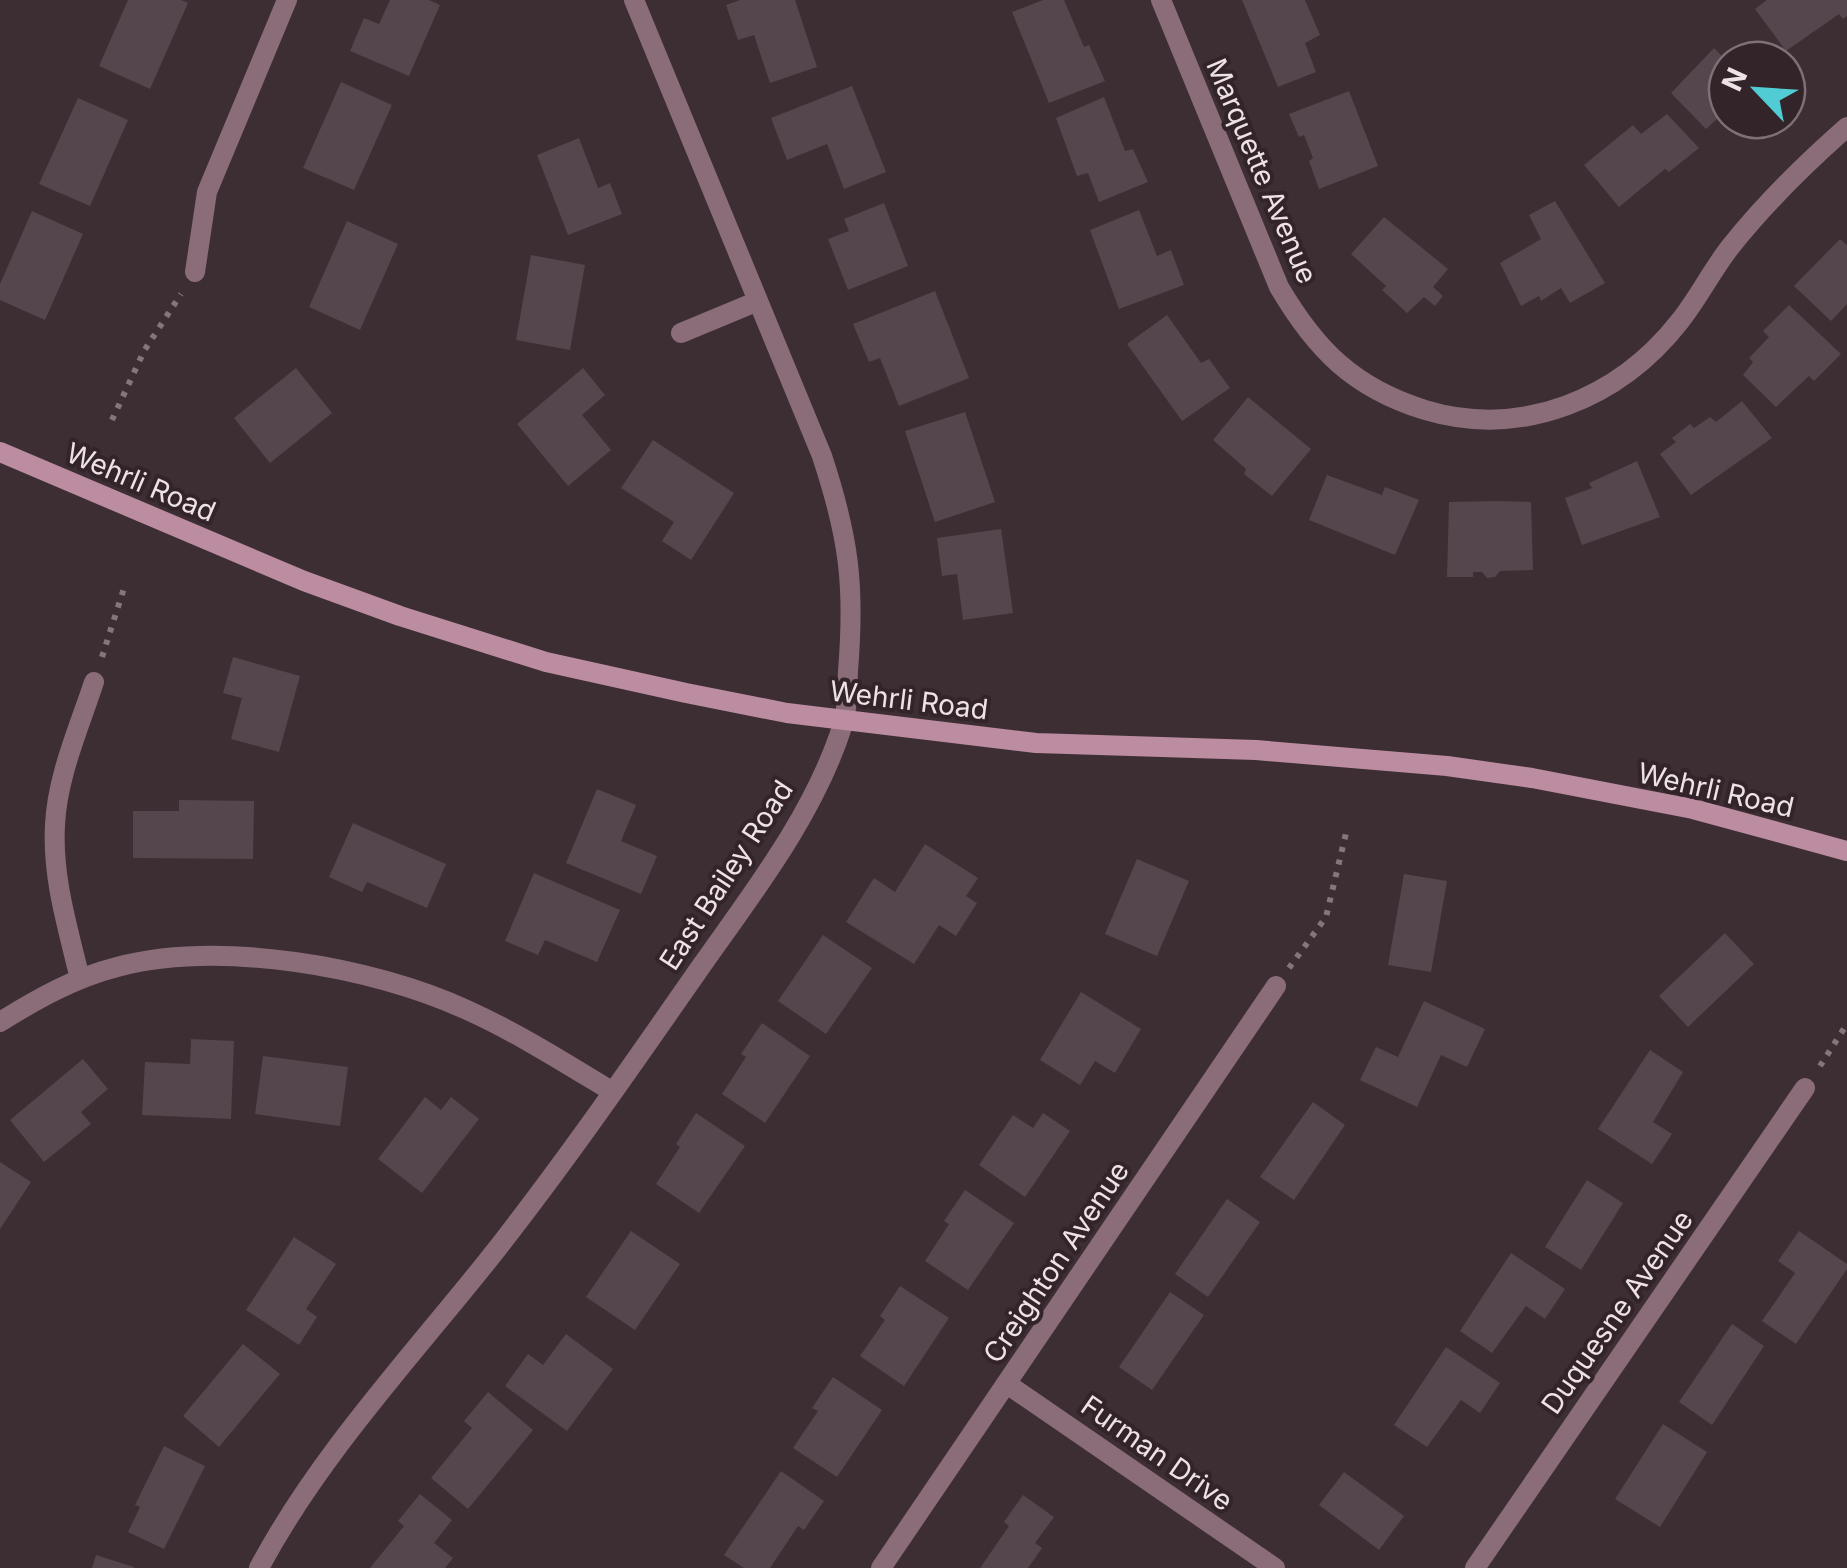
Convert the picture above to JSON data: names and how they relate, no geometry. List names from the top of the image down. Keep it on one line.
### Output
{"streets":{"street":["Marquette Avenue","Wehrli Road","East Bailey Road","Creighton Avenue","Duquesne Avenue","Furman Drive"]},"crossings":[["Wehrli Road","East Bailey Road"],["Creighton Avenue","Furman Drive"]],"north":"top left"}
